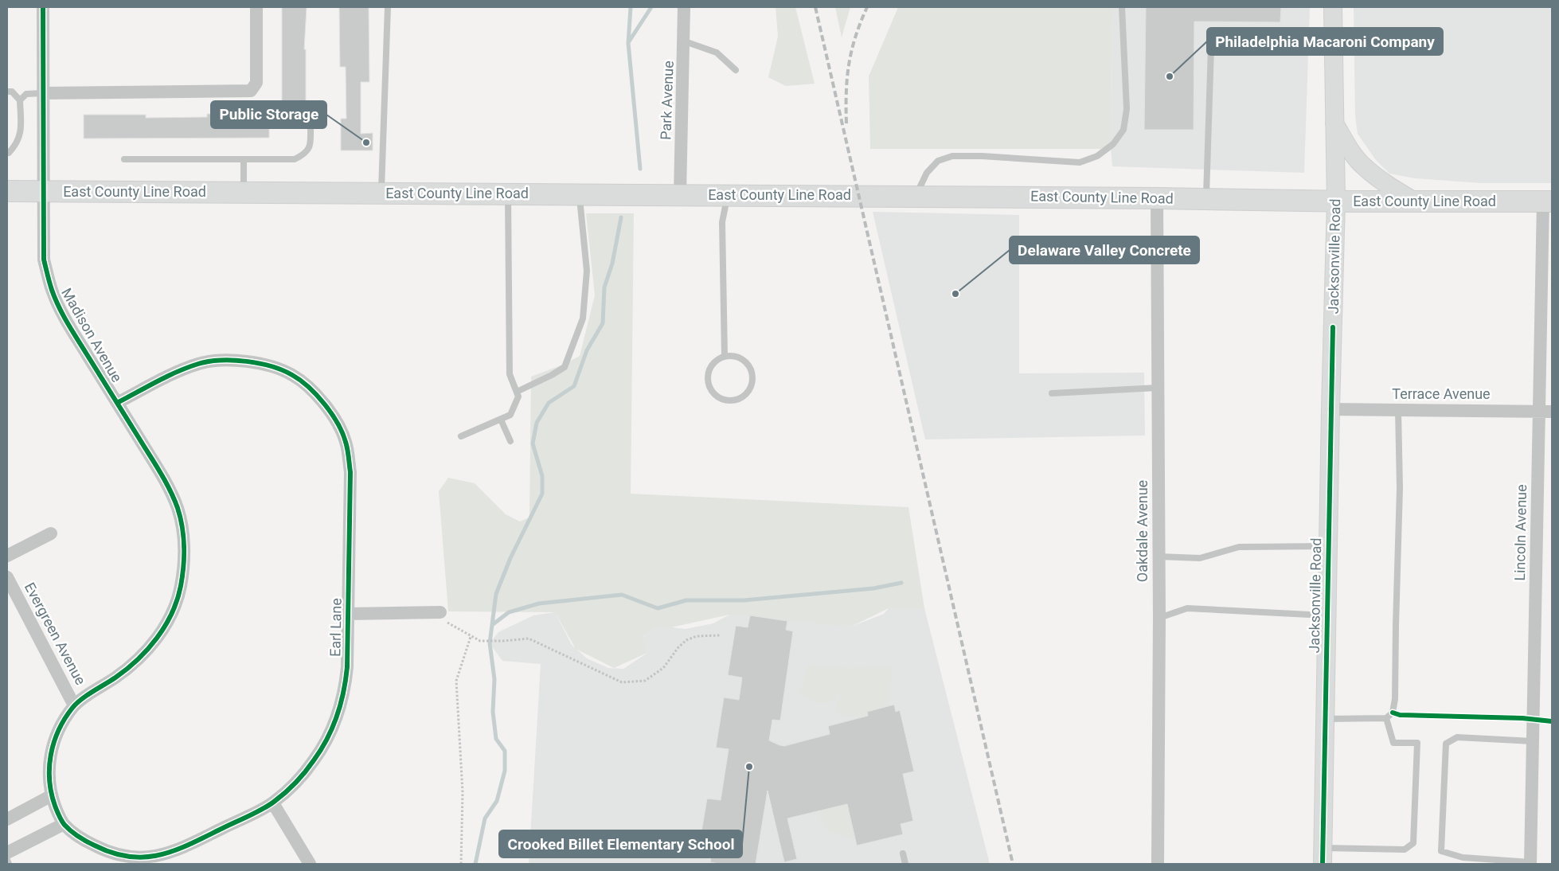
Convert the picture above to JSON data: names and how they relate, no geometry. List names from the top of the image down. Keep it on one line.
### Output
{"streets":{"main road":["East County Line Road","Jacksonville Road"],"street":["Park Avenue","Madison Avenue","Terrace Avenue","Oakdale Avenue","Lincoln Avenue","Earl Lane","Evergreen Avenue"]},"crossings":[["Park Avenue","East County Line Road"],["East County Line Road","Jacksonville Road"],["East County Line Road","Madison Avenue"],["East County Line Road","Oakdale Avenue"],["East County Line Road","Lincoln Avenue"],["Jacksonville Road","Terrace Avenue"],["Madison Avenue","Earl Lane"],["Madison Avenue","Evergreen Avenue"],["Terrace Avenue","Lincoln Avenue"]],"places":["Philadelphia Macaroni Company","Public Storage","Delaware Valley Concrete","Crooked Billet Elementary School"]}
